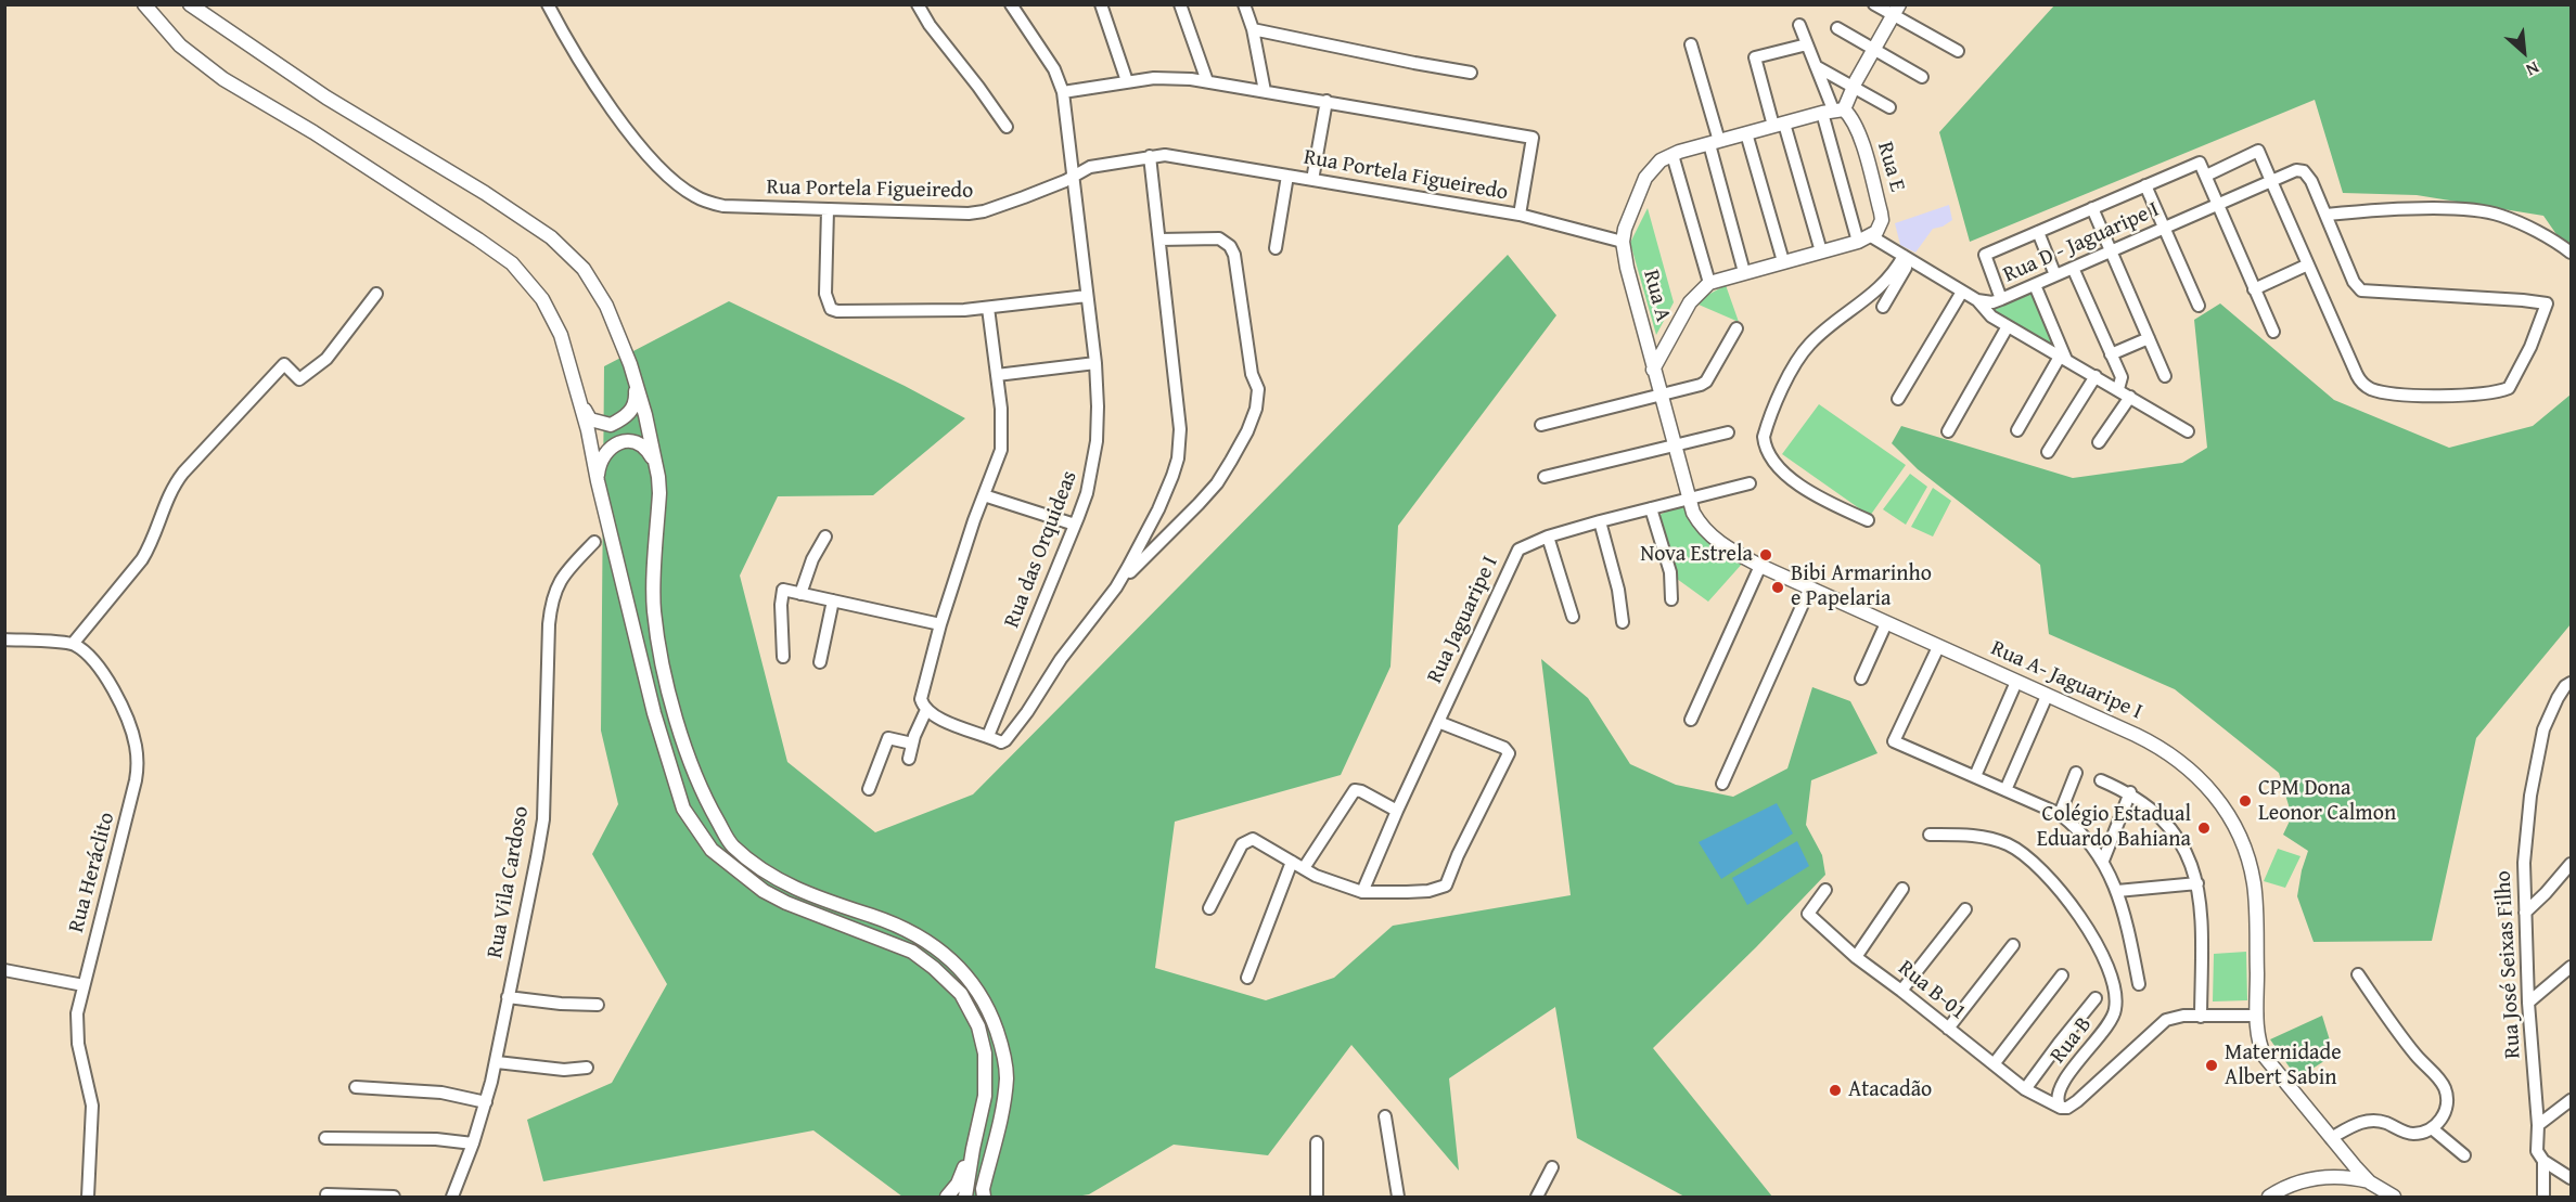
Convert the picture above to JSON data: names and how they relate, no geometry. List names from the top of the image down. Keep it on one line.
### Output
{"streets":{"main road":["Rua E","Rua A","Rua A- Jaguaripe I"],"street":["Rua Portela Figueiredo","Rua D - Jaguaripe I","Rua das Orquideas","Rua Jaguaripe I","Rua Heráclito","Rua Vila Cardoso","Rua José Seixas Filho","Rua B-01","Rua B"]},"crossings":[["Rua E","Rua A"],["Rua Portela Figueiredo","Rua A"],["Rua Portela Figueiredo","Rua das Orquideas"],["Rua A","Rua A- Jaguaripe I"],["Rua Jaguaripe I","Rua A- Jaguaripe I"],["Rua A- Jaguaripe I","Rua B"],["Rua B-01","Rua B"]],"places":["Nova Estrela","Bibi Armarinho e Papelaria","CPM Dona Leonor Calmon","Colégio Estadual Eduardo Bahiana","Maternidade Albert Sabin","Atacadão"],"north":"bottom right"}
